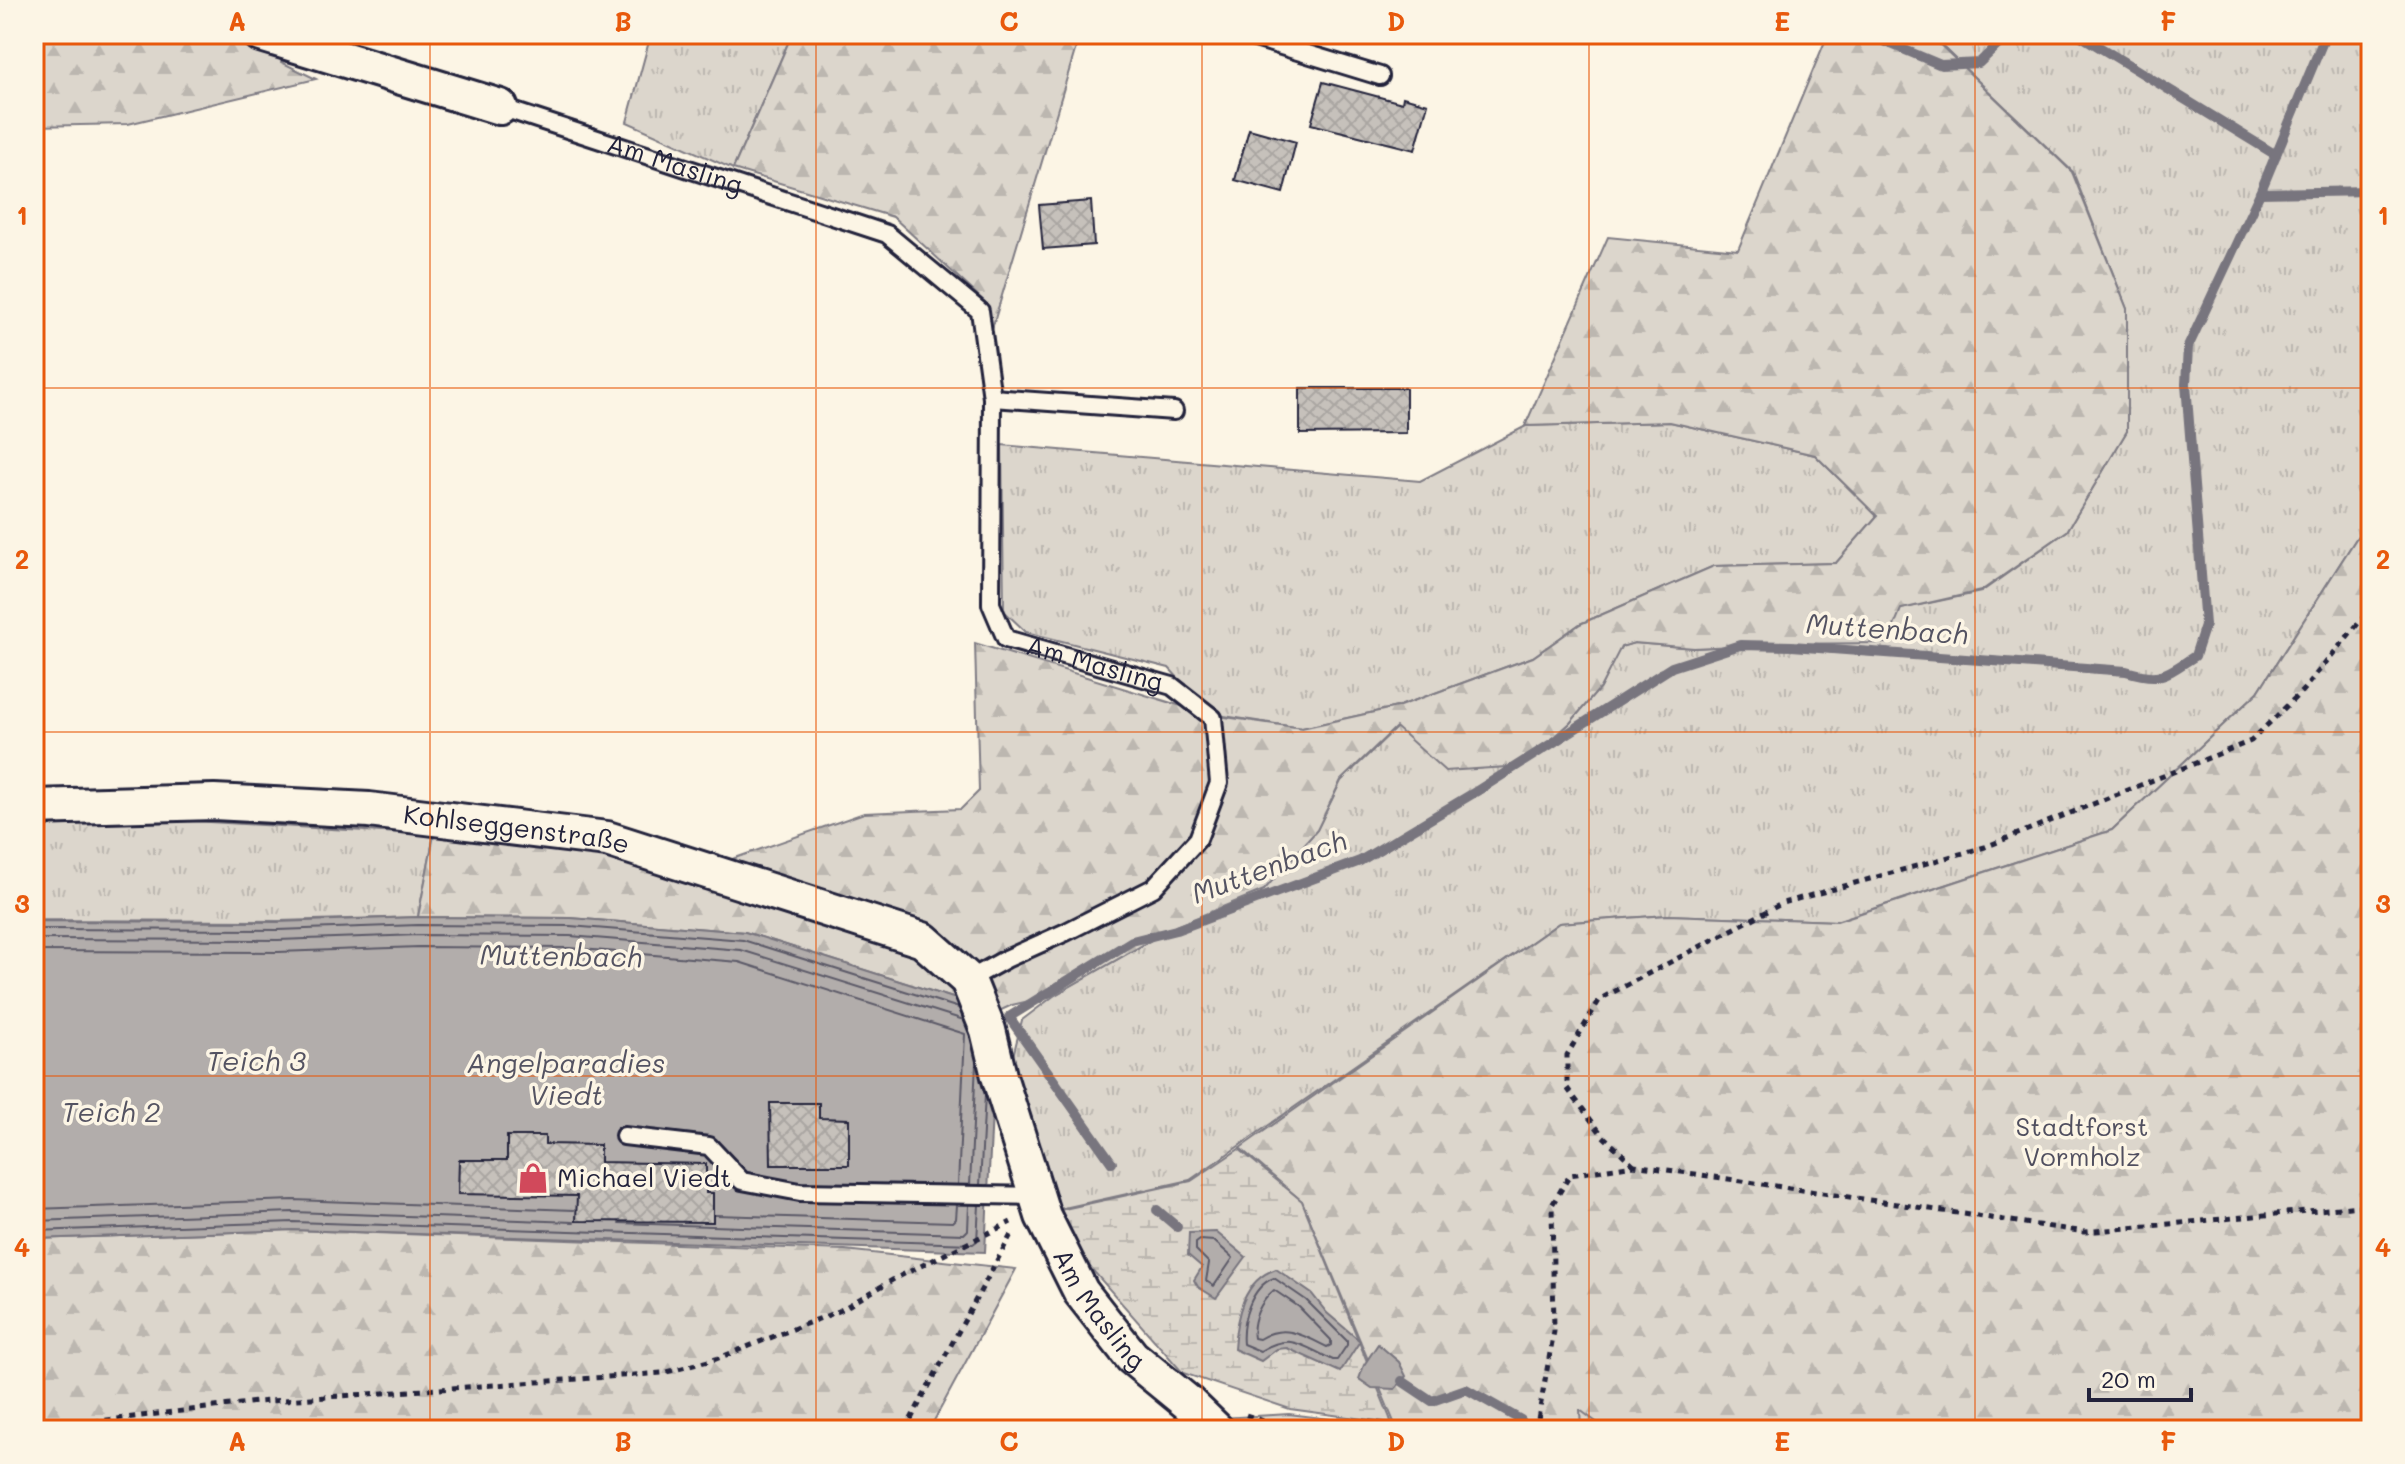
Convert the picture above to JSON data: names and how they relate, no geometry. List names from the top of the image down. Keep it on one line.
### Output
{"streets":{"street":["Am Masling","Kohlseggenstraße"]},"crossings":[["Am Masling","Kohlseggenstraße"]],"water":["Muttenbach","Teich 3","Angelparadies Viedt","Teich 2"],"parks":["Stadtforst Vormholz"],"places":{"shop":["Michael Viedt"]},"scale_bar":"20 m","grid":{"columns":["A","B","C","D","E","F"],"rows":["1","2","3","4"]}}
